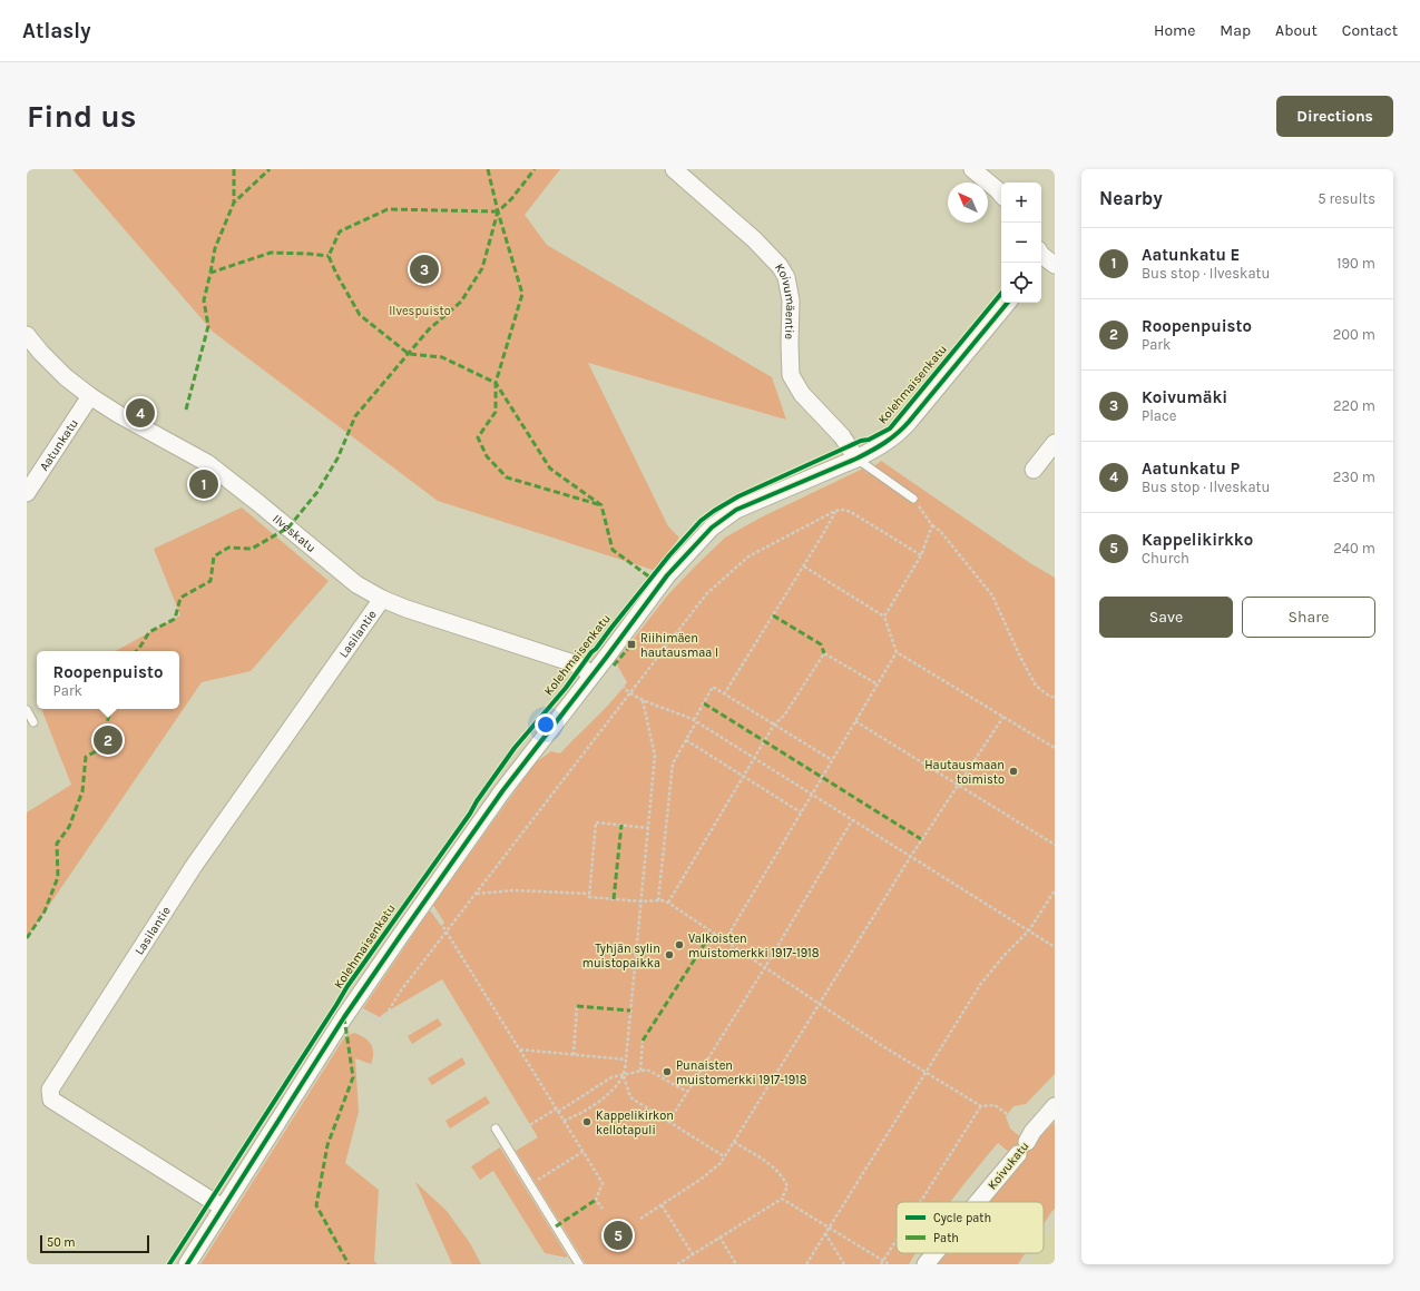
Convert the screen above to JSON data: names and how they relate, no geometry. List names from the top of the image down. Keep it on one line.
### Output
{"streets":{"street":["Koivumäentie","Kolehmaisenkatu","Aatunkatu","Ilveskatu","Lasilantie","Koivukatu"]},"crossings":[["Koivumäentie","Kolehmaisenkatu"],["Kolehmaisenkatu","Ilveskatu"],["Kolehmaisenkatu","Lasilantie"],["Aatunkatu","Ilveskatu"],["Ilveskatu","Lasilantie"]],"parks":["Ilvespuisto"],"places":{"transit":["Riihimäen hautausmaa I"],"other":["Hautausmaan toimisto","Valkoisten muistomerkki 1917-1918","Tyhjän sylin muistopaikka","Punaisten muistomerkki 1917-1918","Kappelikirkon kellotapuli"]},"legend":["Cycle path","Path"],"scale_bar":"50 m","north":"top left","page":{"header":"Atlasly","nav":["Home","Map","About","Contact"],"buttons":["Directions",["Save","Share"]],"title":"Find us","heading":["Nearby","5 results"],"map_buttons":["+","−"],"list":[{"mark":"1","name":"Aatunkatu E","note":"Bus stop · Ilveskatu","value":"190 m"},{"mark":"2","name":"Roopenpuisto","note":"Park","value":"200 m"},{"mark":"3","name":"Koivumäki","note":"Place","value":"220 m"},{"mark":"4","name":"Aatunkatu P","note":"Bus stop · Ilveskatu","value":"230 m"},{"mark":"5","name":"Kappelikirkko","note":"Church","value":"240 m"}],"pins":["3","4","1","2","5"],"popup":["Roopenpuisto","Park"],"scale":"50 m"}}
